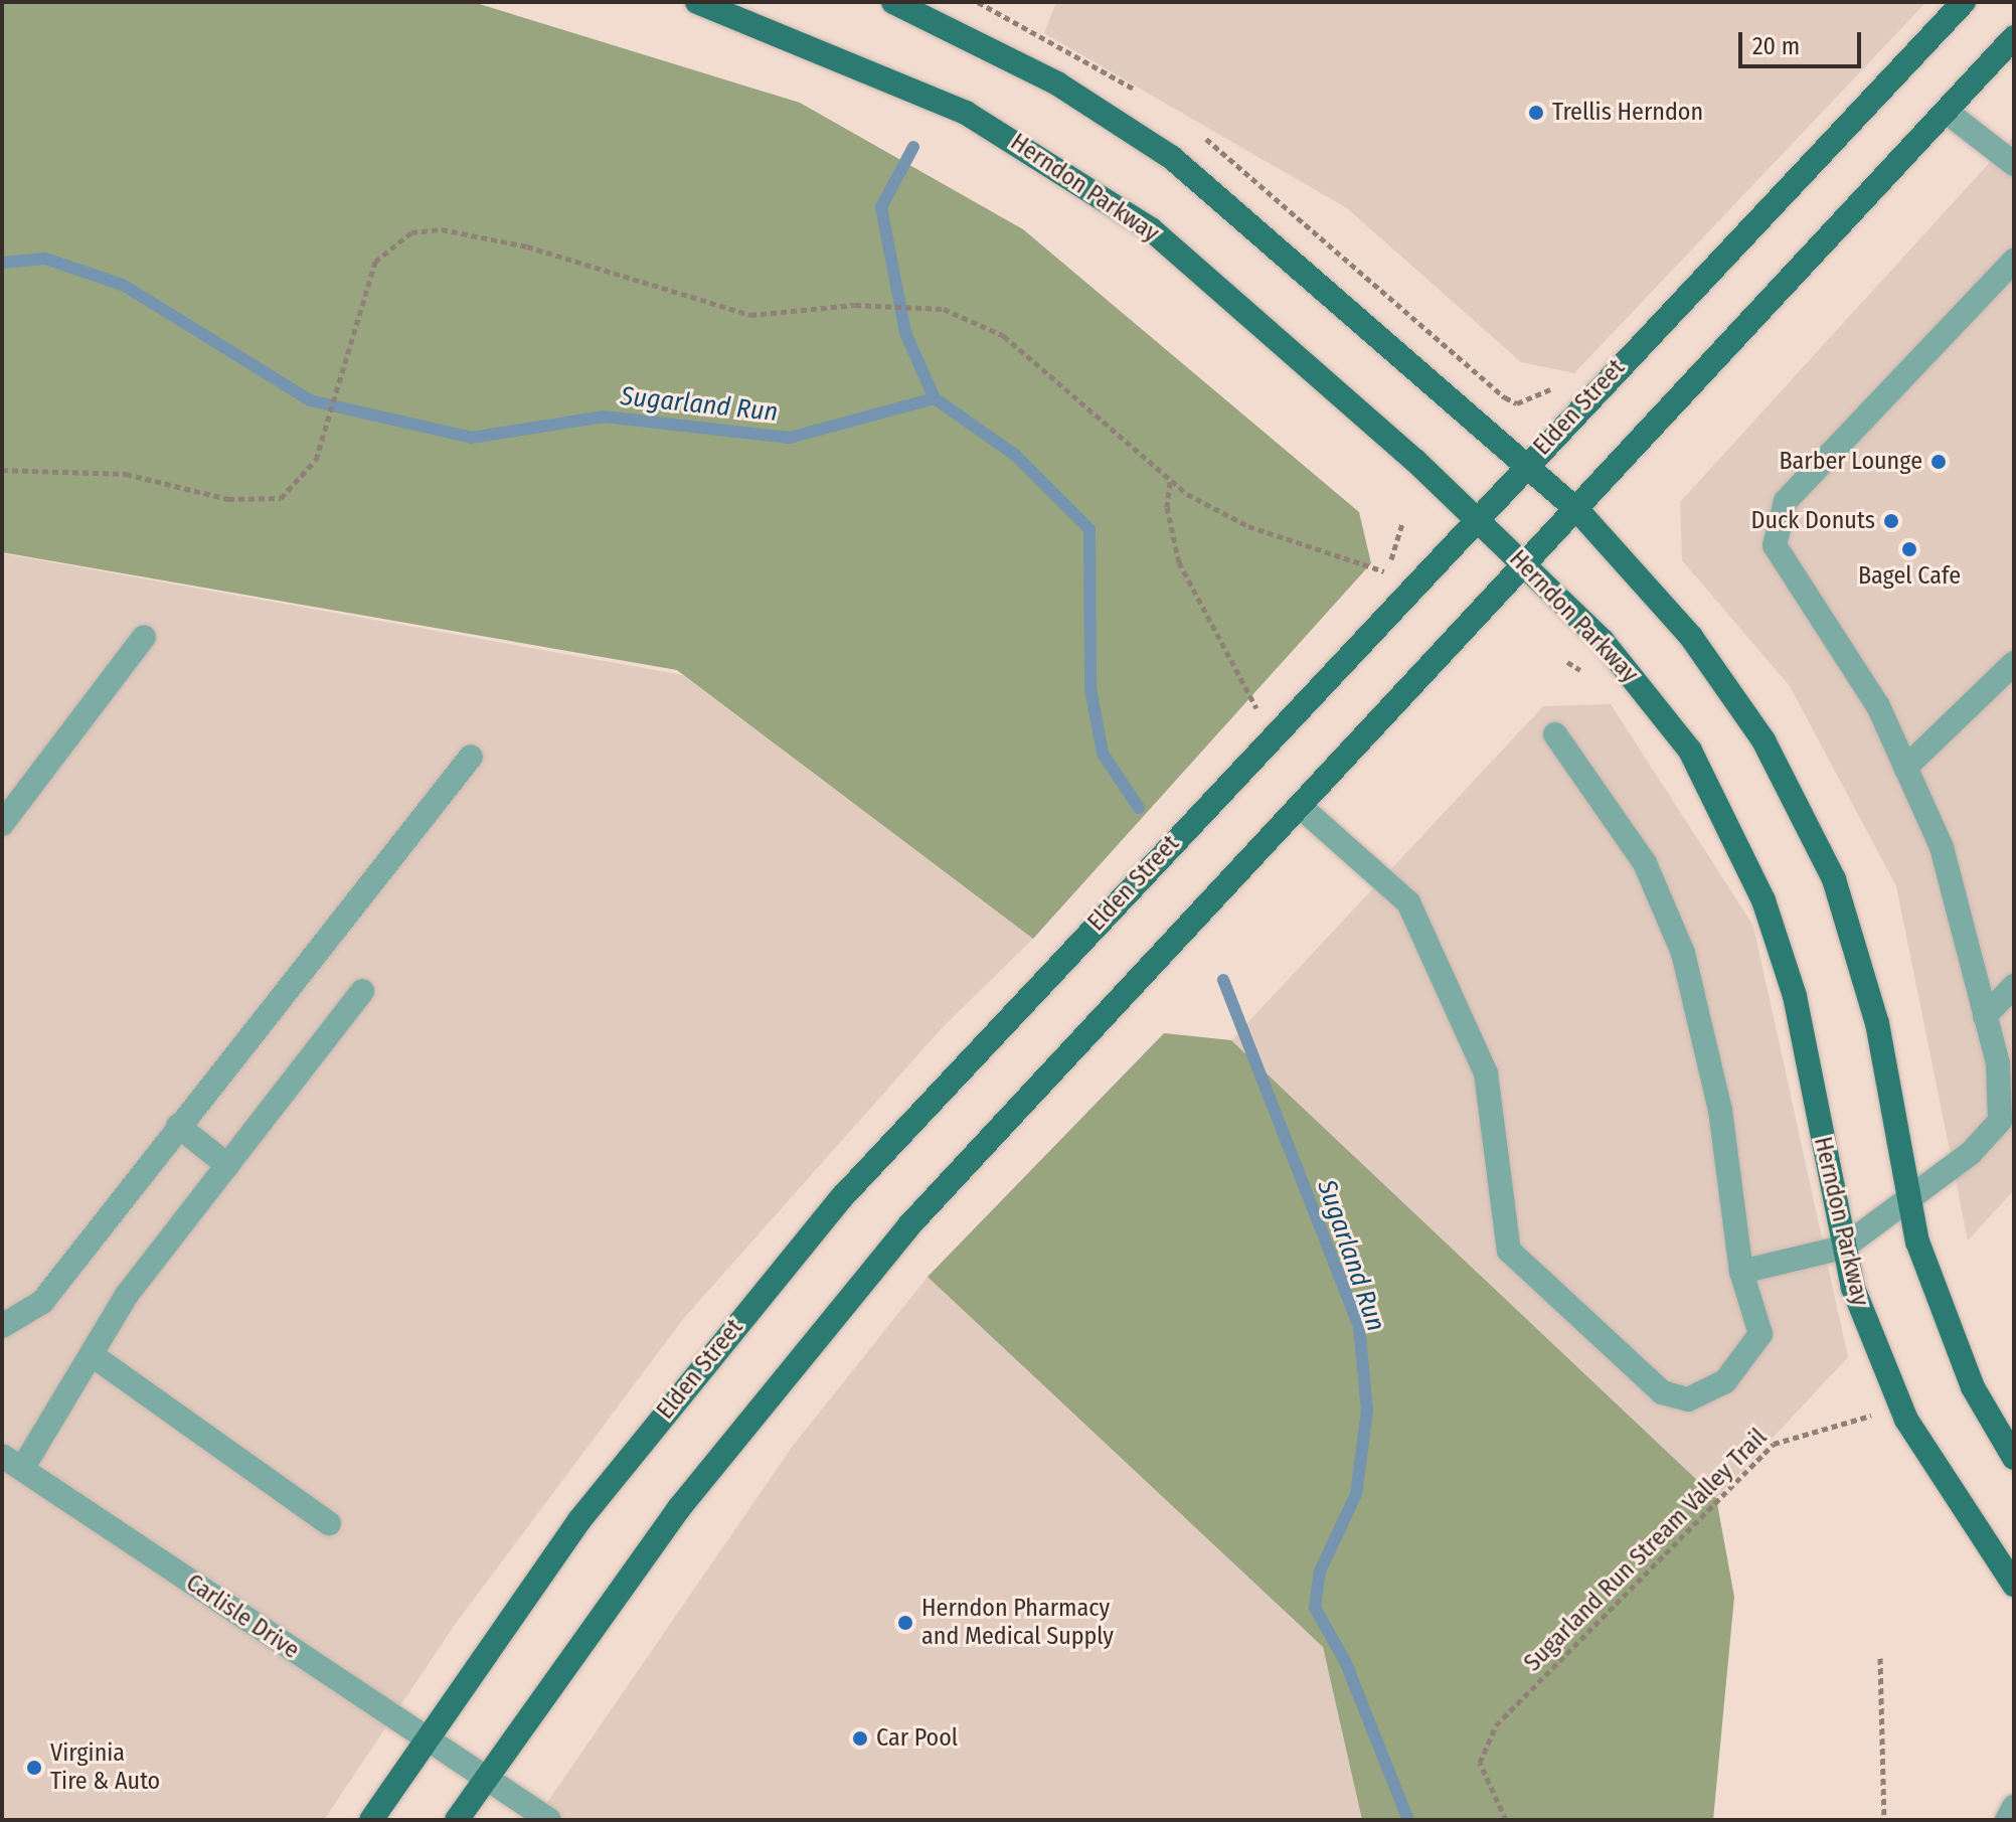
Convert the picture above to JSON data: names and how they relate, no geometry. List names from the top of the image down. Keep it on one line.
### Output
{"streets":{"main road":["Herndon Parkway","Elden Street"],"street":["Carlisle Drive"],"path":["Sugarland Run Stream Valley Trail"]},"crossings":[["Herndon Parkway","Elden Street"],["Elden Street","Carlisle Drive"]],"water":["Sugarland Run"],"places":["Trellis Herndon","Barber Lounge","Duck Donuts","Bagel Cafe","Herndon Pharmacy and Medical Supply","Car Pool","Virginia Tire & Auto"],"scale_bar":"20 m"}
